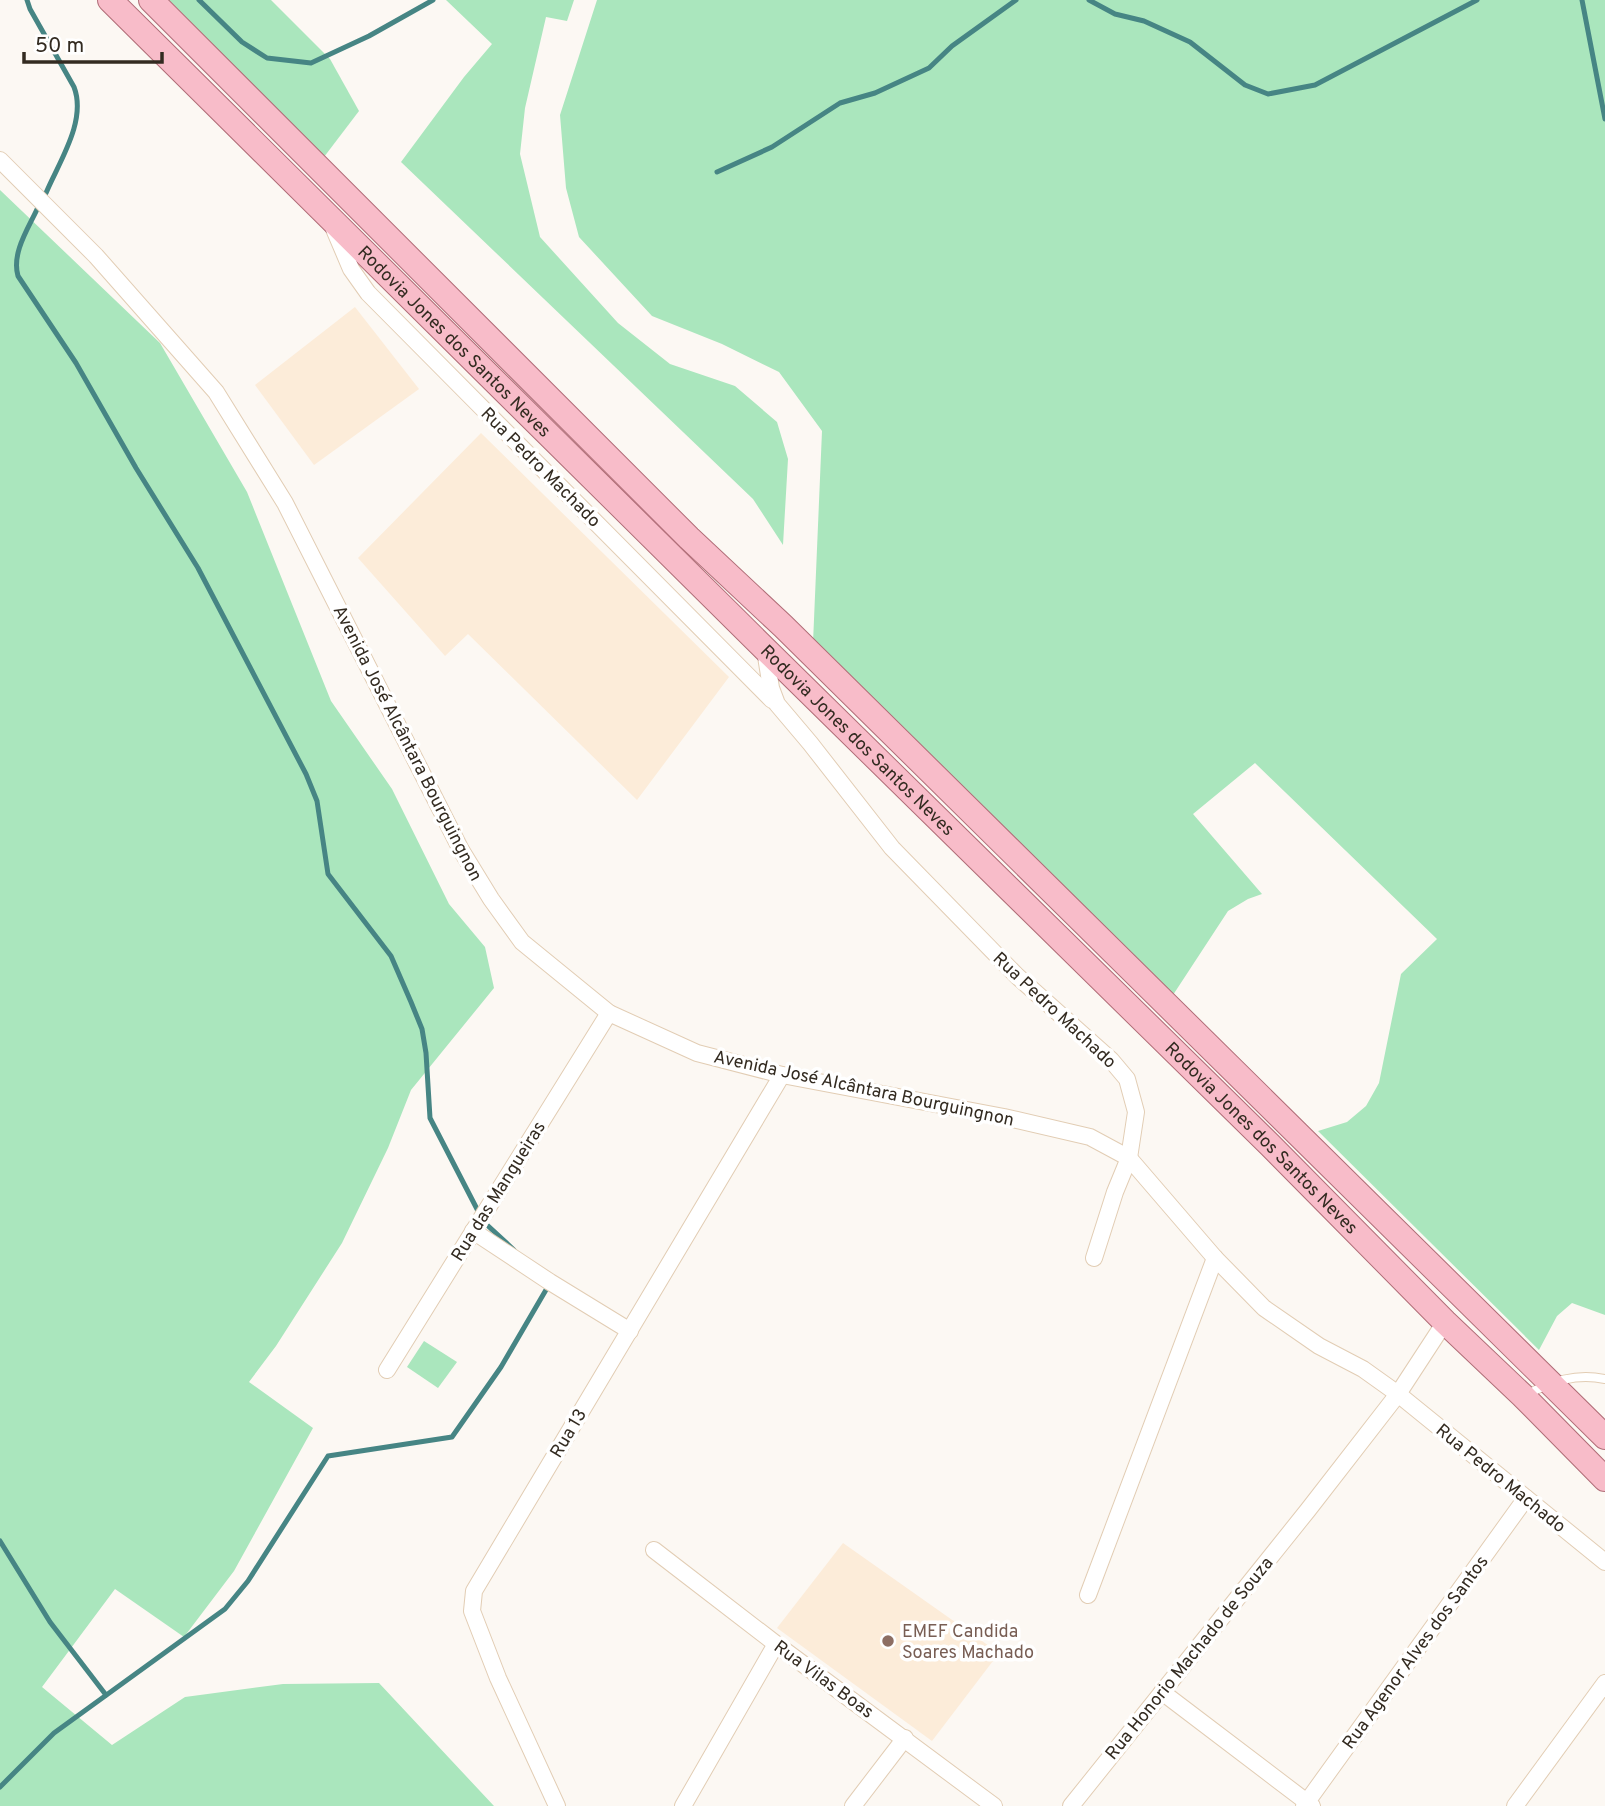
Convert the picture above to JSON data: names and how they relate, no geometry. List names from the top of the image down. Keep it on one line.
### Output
{"streets":{"main road":["Rodovia Jones dos Santos Neves"],"street":["Rua Pedro Machado","Avenida José Alcântara Bourguingnon","Rua das Mangueiras","Rua 13","Rua Agenor Alves dos Santos","Rua Honorio Machado de Souza","Rua Vilas Boas"]},"crossings":[["Rodovia Jones dos Santos Neves","Rua Pedro Machado"],["Rodovia Jones dos Santos Neves","Rua Honorio Machado de Souza"],["Rua Pedro Machado","Avenida José Alcântara Bourguingnon"],["Rua Pedro Machado","Rua Agenor Alves dos Santos"],["Rua Pedro Machado","Rua Honorio Machado de Souza"],["Avenida José Alcântara Bourguingnon","Rua das Mangueiras"],["Avenida José Alcântara Bourguingnon","Rua 13"]],"places":["EMEF Candida Soares Machado"],"scale_bar":"50 m"}
